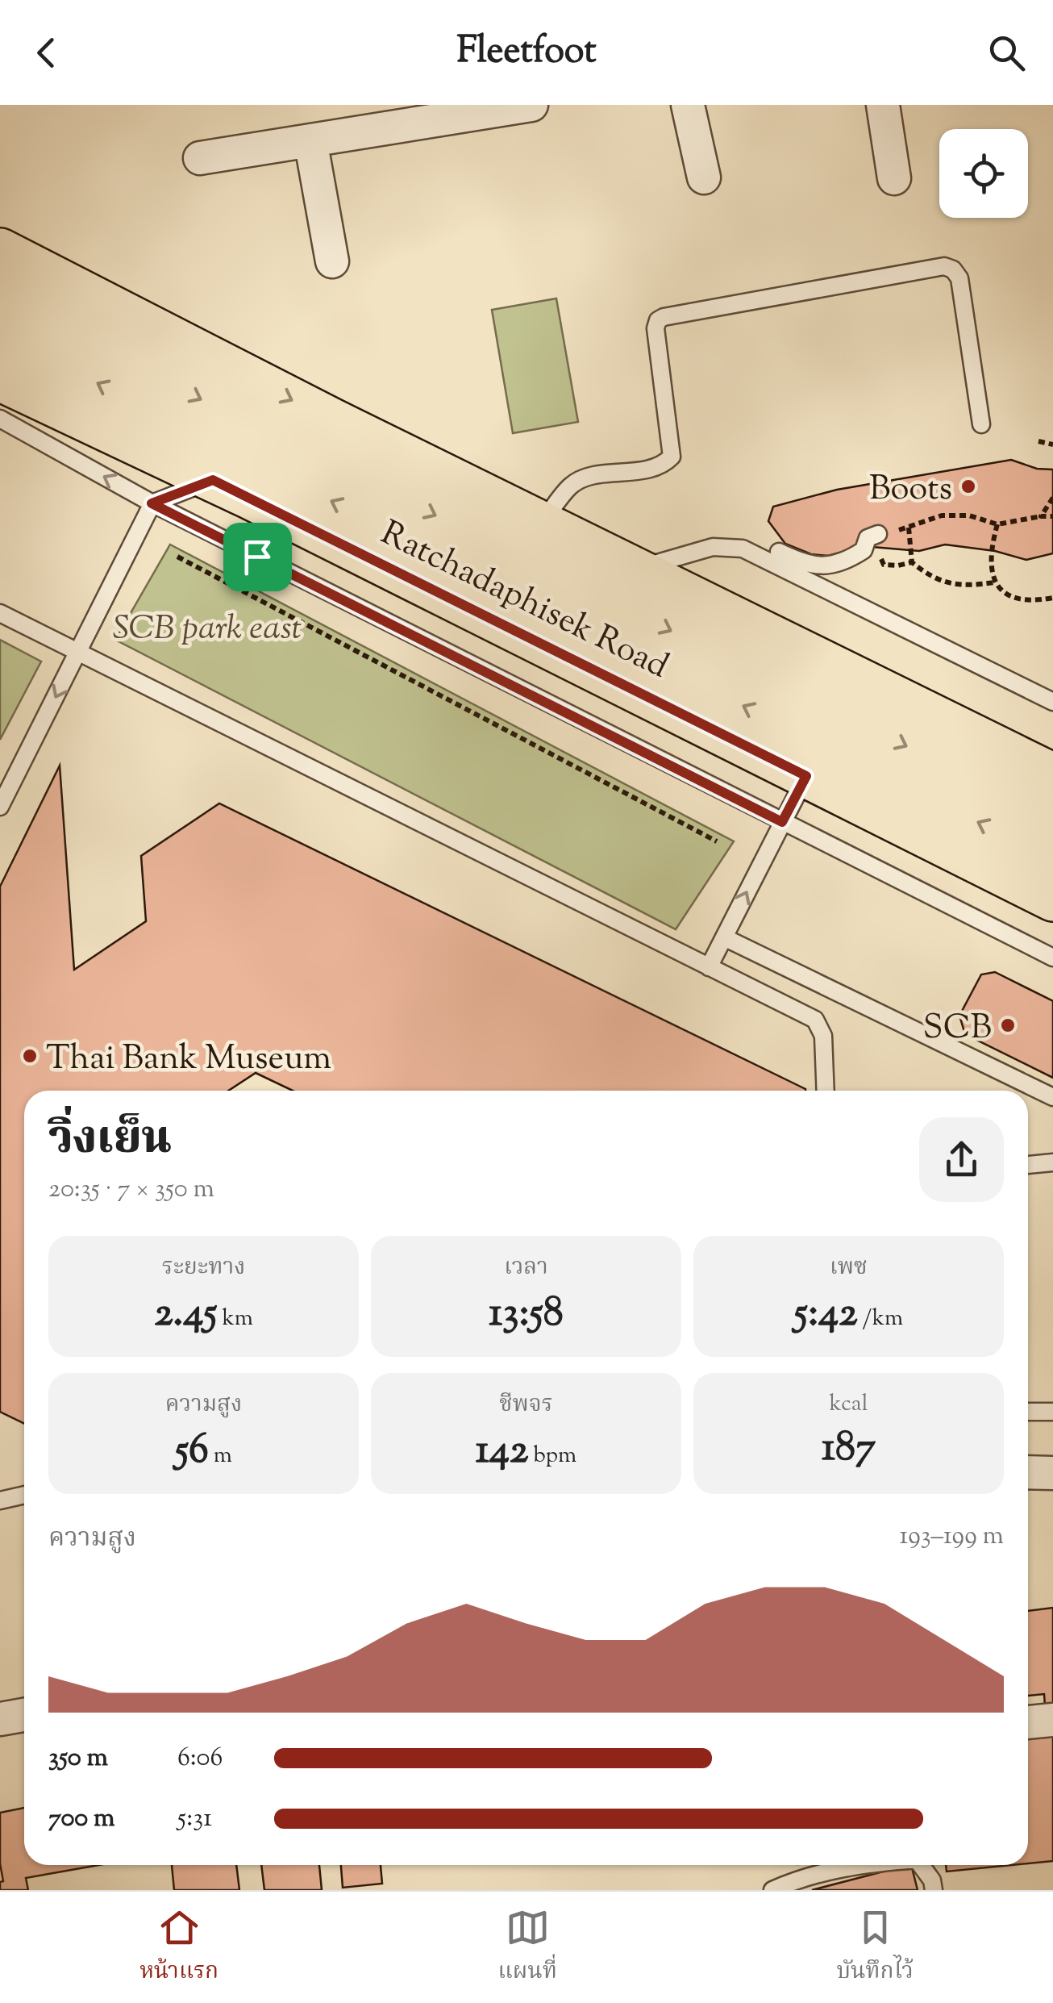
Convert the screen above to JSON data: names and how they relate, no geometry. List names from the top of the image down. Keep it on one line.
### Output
{"streets":{"main road":["Ratchadaphisek Road"]},"parks":["SCB park east"],"places":["Boots","SCB","Thai Bank Museum"],"page":{"header":"Fleetfoot","heading":["วิ่งเย็น","20:35 · 7 × 350 m"],"stats":[["ระยะทาง","2.45 km"],["เวลา","13:58"],["เพซ","5:42 /km"],["ความสูง","56 m"],["ชีพจร","142 bpm"],["kcal","187"]],"chart":["ความสูง","193–199 m"],"list":[{"name":"350 m","note":"6:06"},{"name":"700 m","note":"5:31"}],"tabs":["หน้าแรก","แผนที่","บันทึกไว้"]}}
